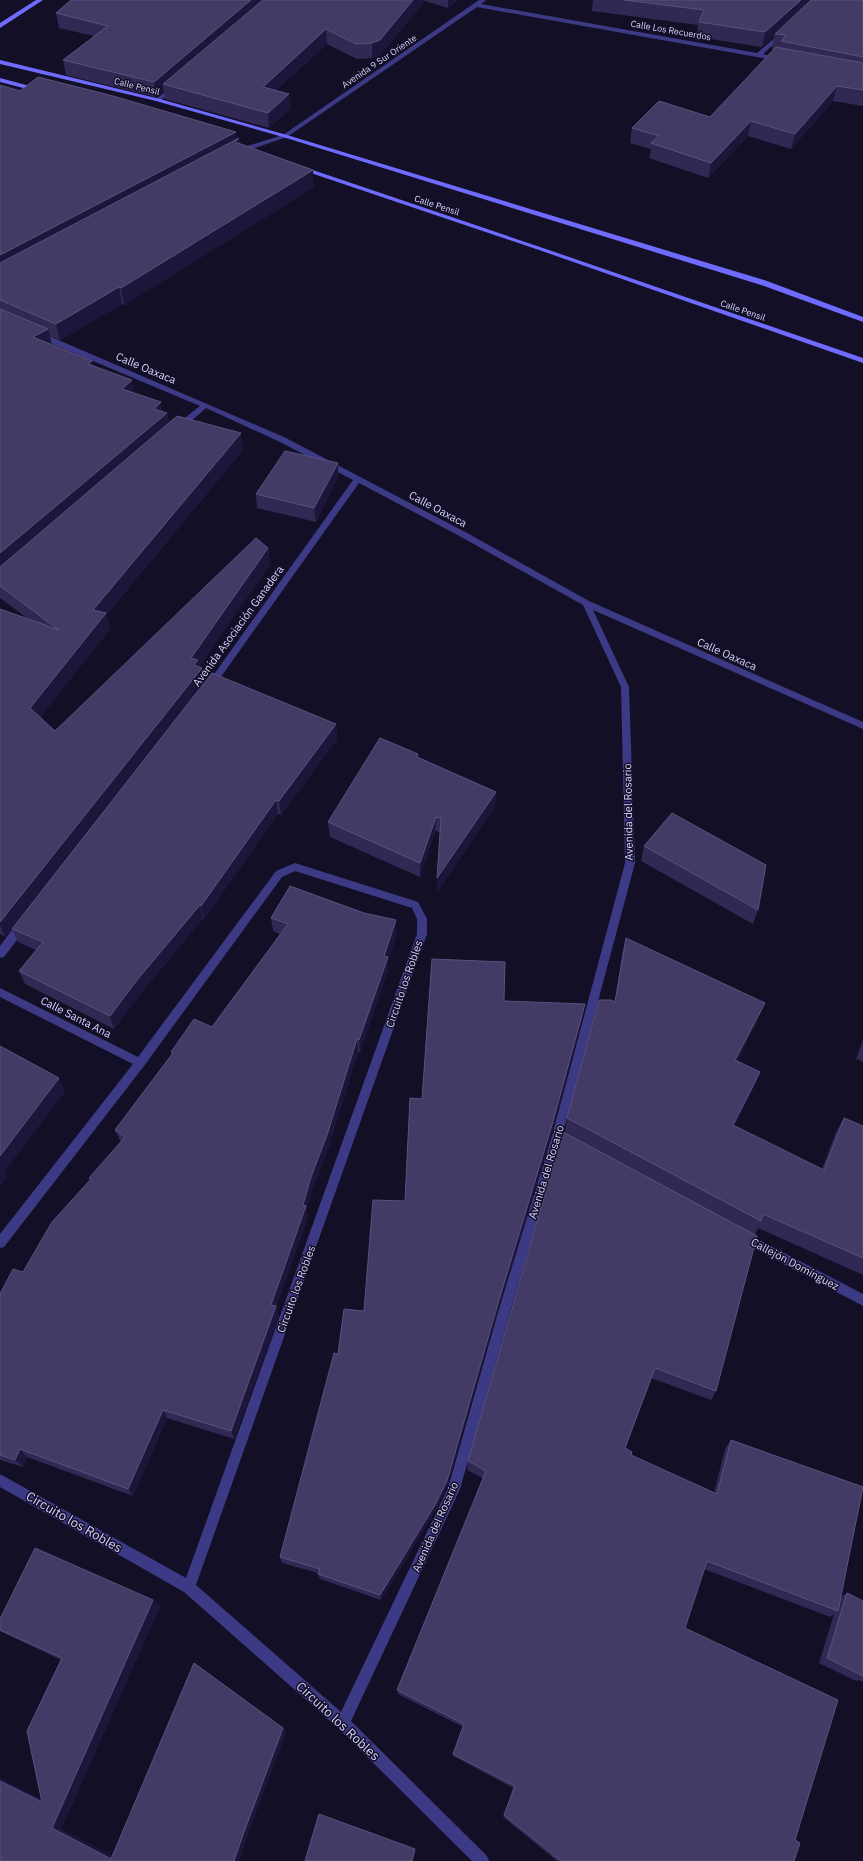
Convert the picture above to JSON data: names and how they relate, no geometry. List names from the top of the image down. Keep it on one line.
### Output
{"streets":{"main road":["Calle Pensil"],"street":["Calle Los Recuerdos","Avenida 9 Sur Oriente","Calle Oaxaca","Avenida Asociación Ganadera","Avenida del Rosario","Circuito los Robles","Calle Santa Ana","Callejón Domínguez"]},"crossings":[["Calle Los Recuerdos","Avenida 9 Sur Oriente"],["Avenida 9 Sur Oriente","Calle Pensil"],["Calle Oaxaca","Avenida Asociación Ganadera"],["Calle Oaxaca","Avenida del Rosario"],["Avenida del Rosario","Circuito los Robles"],["Circuito los Robles","Calle Santa Ana"]]}
